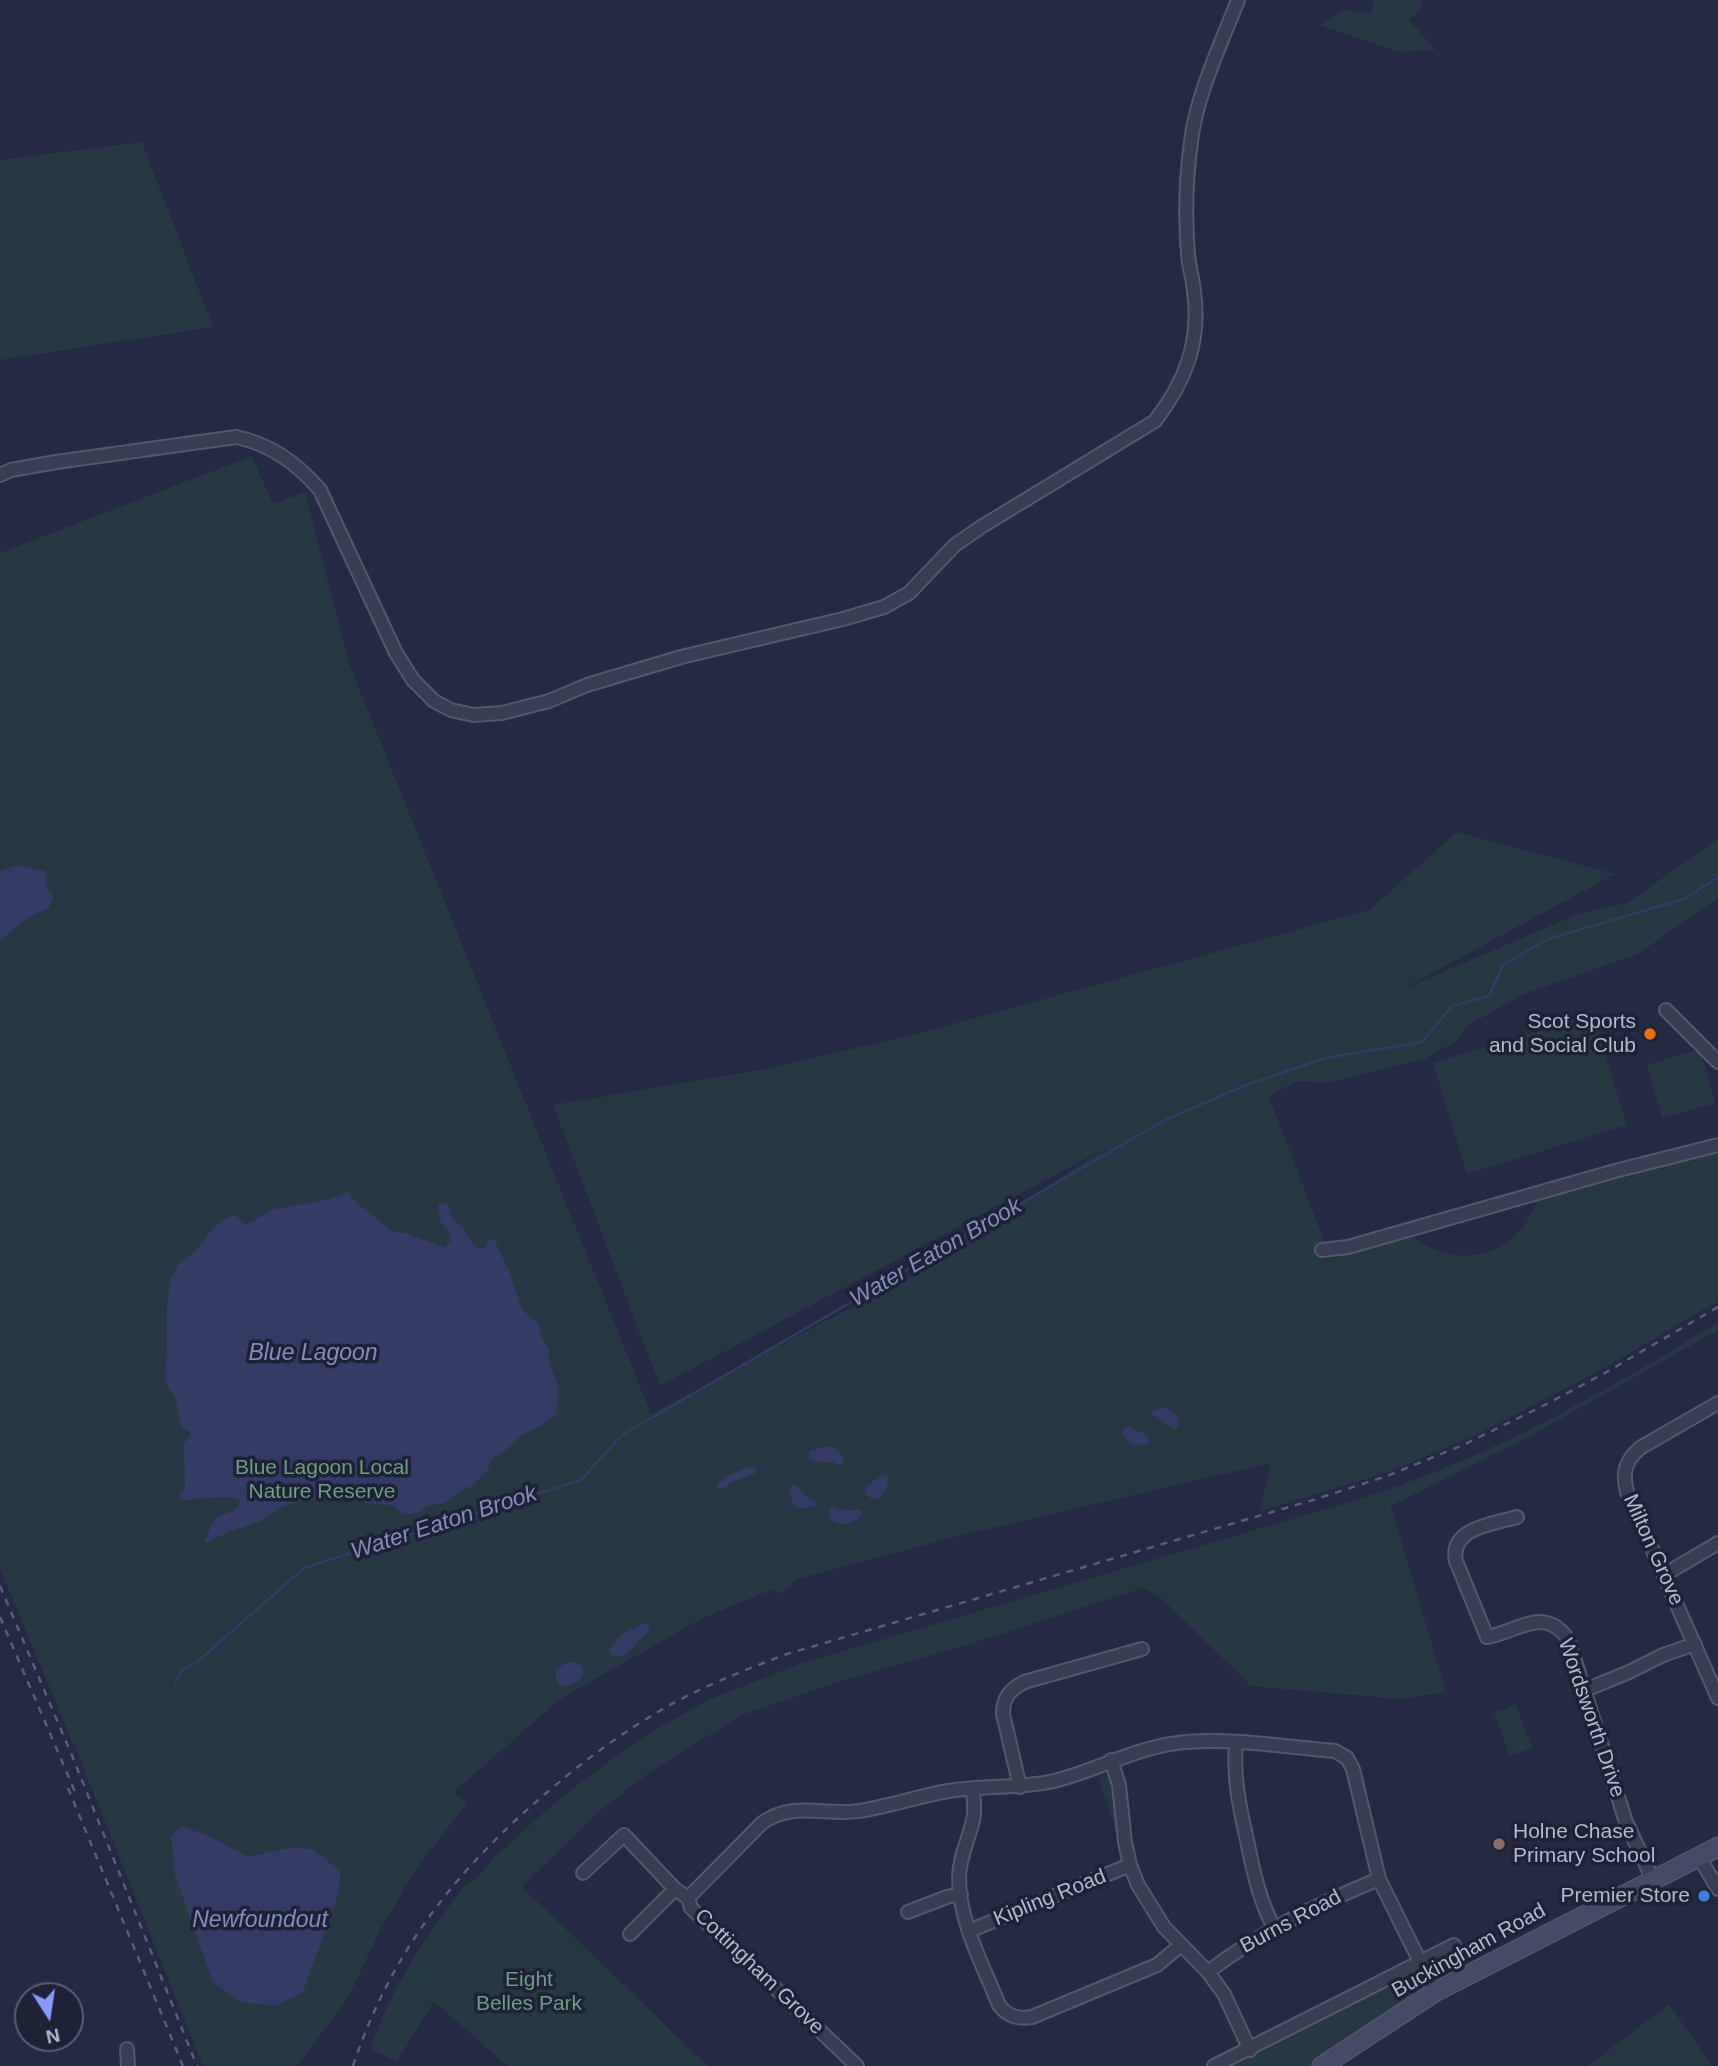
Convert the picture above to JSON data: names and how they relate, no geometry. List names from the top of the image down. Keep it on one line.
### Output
{"streets":{"main road":["Buckingham Road"],"street":["Milton Grove","Wordsworth Drive","Kipling Road","Burns Road","Cottingham Grove"]},"crossings":[["Wordsworth Drive","Buckingham Road"],["Burns Road","Cottingham Grove"],["Buckingham Road","Cottingham Grove"]],"water":["Water Eaton Brook","Blue Lagoon","Newfoundout"],"parks":["Blue Lagoon Local Nature Reserve","Eight Belles Park"],"places":["Scot Sports and Social Club","Holne Chase Primary School","Premier Store"],"north":"bottom"}
